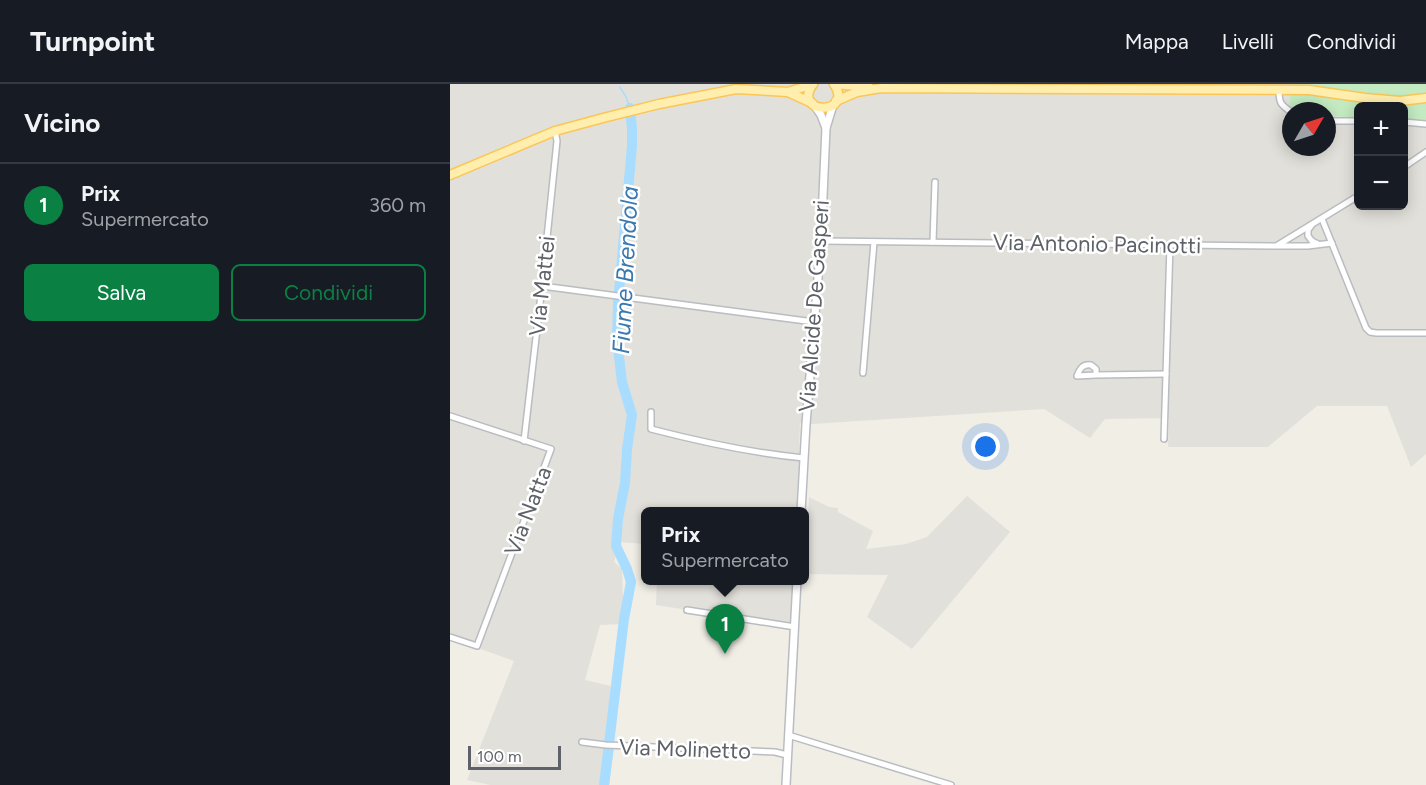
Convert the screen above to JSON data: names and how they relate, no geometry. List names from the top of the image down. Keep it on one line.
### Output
{"streets":{"main road":["Via Alcide De Gasperi"],"street":["Via Antonio Pacinotti","Via Mattei","Via Natta","Via Molinetto"]},"crossings":[["Via Antonio Pacinotti","Via Alcide De Gasperi"],["Via Mattei","Via Natta"]],"water":["Fiume Brendola"],"scale_bar":"100 m","north":"top right","page":{"header":"Turnpoint","nav":["Mappa","Livelli","Condividi"],"heading":"Vicino","map_buttons":["+","−"],"list":[{"mark":"1","name":"Prix","note":"Supermercato","value":"360 m"}],"buttons":["Salva","Condividi"],"popup":["Prix","Supermercato"],"pins":"1","scale":"100 m"}}
